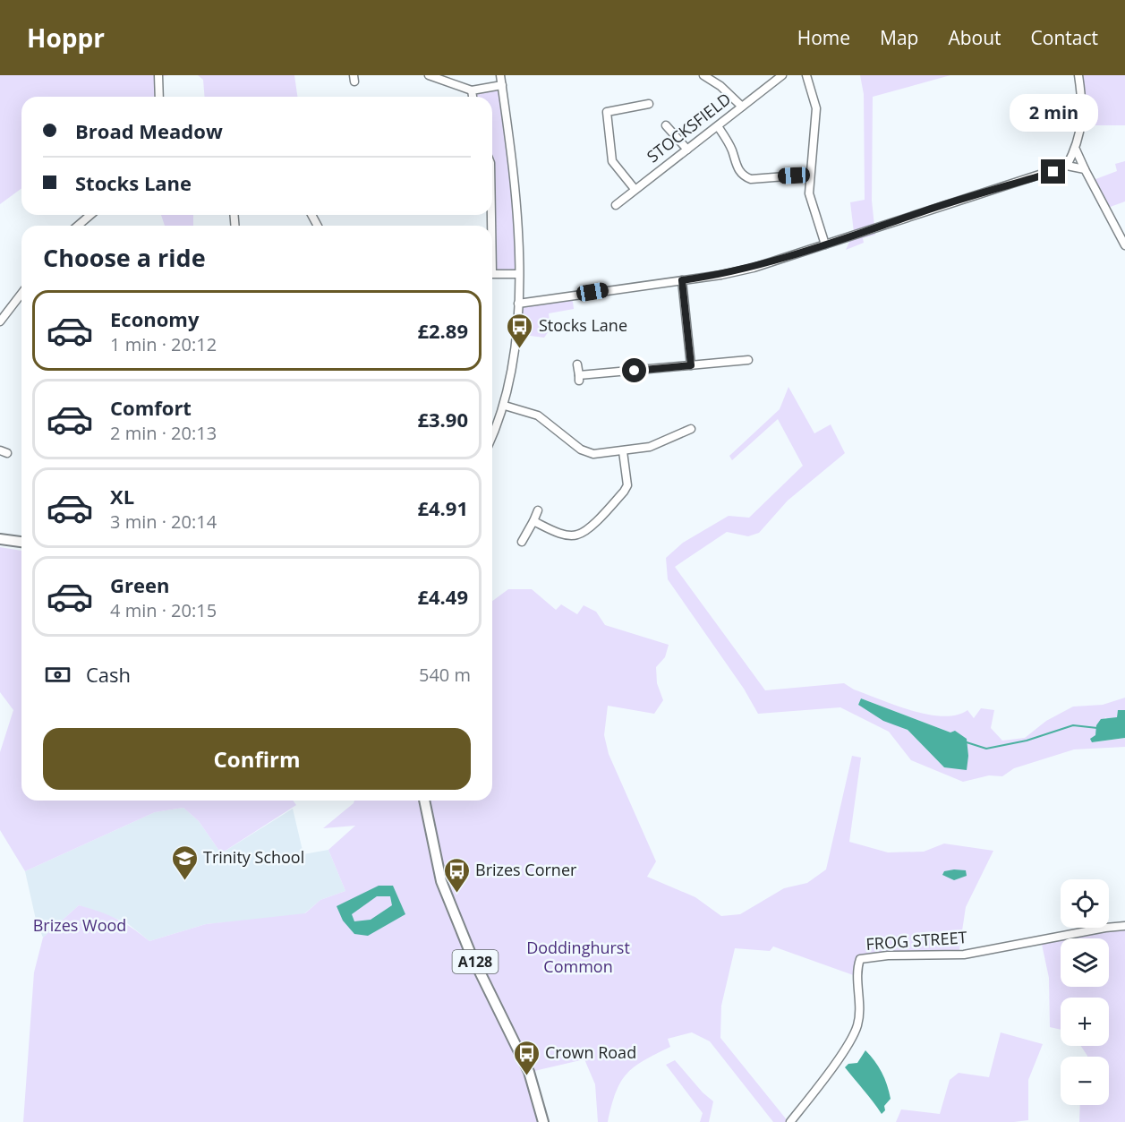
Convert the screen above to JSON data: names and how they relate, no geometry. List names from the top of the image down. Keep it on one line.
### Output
{"streets":{"main road":["A128"],"street":["STOCKSFIELD","FROG STREET"]},"parks":["Brizes Wood","Doddinghurst Common"],"places":{"bus stop":["Stocks Lane","Brizes Corner","Crown Road"],"school or university":["Trinity School"]},"page":{"header":"Hoppr","nav":["Home","Map","About","Contact"],"bubble":"2 min","banner":["Broad Meadow","Stocks Lane"],"heading":"Choose a ride","list":[{"name":"Economy","note":"1 min · 20:12","value":"£2.89"},{"name":"Comfort","note":"2 min · 20:13","value":"£3.90"},{"name":"XL","note":"3 min · 20:14","value":"£4.91"},{"name":"Green","note":"4 min · 20:15","value":"£4.49"}],"pay":["Cash","540 m"],"buttons":"Confirm","map_buttons":["+","−"]}}
